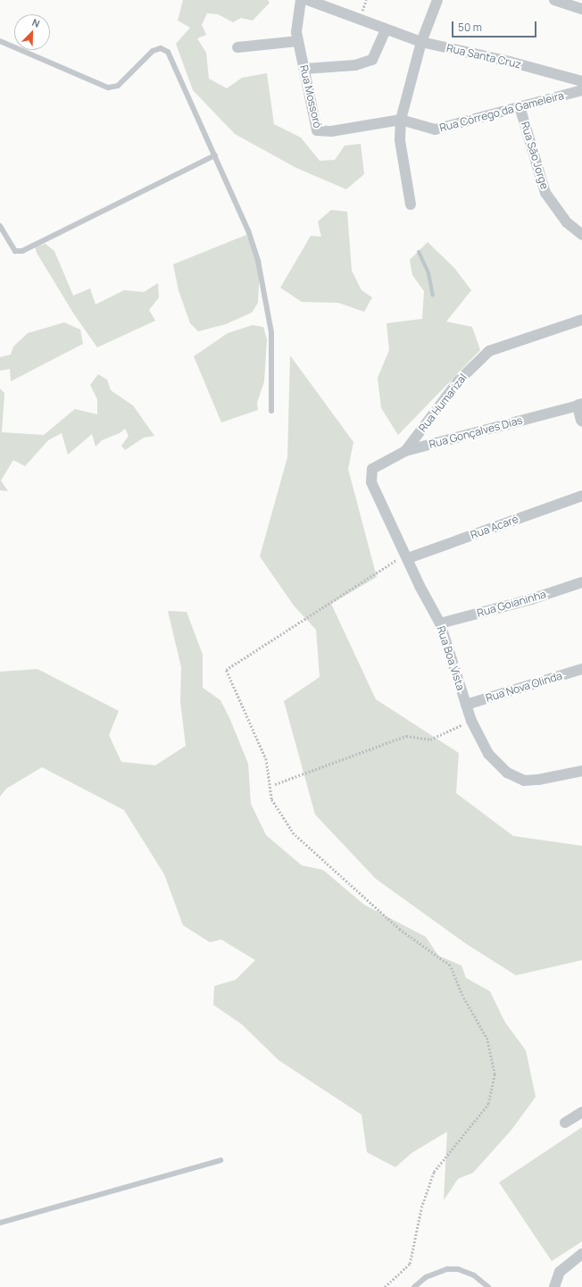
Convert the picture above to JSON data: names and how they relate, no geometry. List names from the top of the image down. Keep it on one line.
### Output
{"streets":{"street":["Rua Santa Cruz","Rua Mossoró","Rua Córrego da Gameleira","Rua São Jorge","Rua Humarizal","Rua Gonçalves Dias","Rua Acaré","Rua Goianinha","Rua Boa Vista","Rua Nova Olinda"]},"crossings":[["Rua Mossoró","Rua Córrego da Gameleira"],["Rua Córrego da Gameleira","Rua São Jorge"],["Rua Humarizal","Rua Gonçalves Dias"],["Rua Gonçalves Dias","Rua Boa Vista"],["Rua Acaré","Rua Boa Vista"],["Rua Goianinha","Rua Boa Vista"],["Rua Boa Vista","Rua Nova Olinda"]],"scale_bar":"50 m","north":"top right"}
